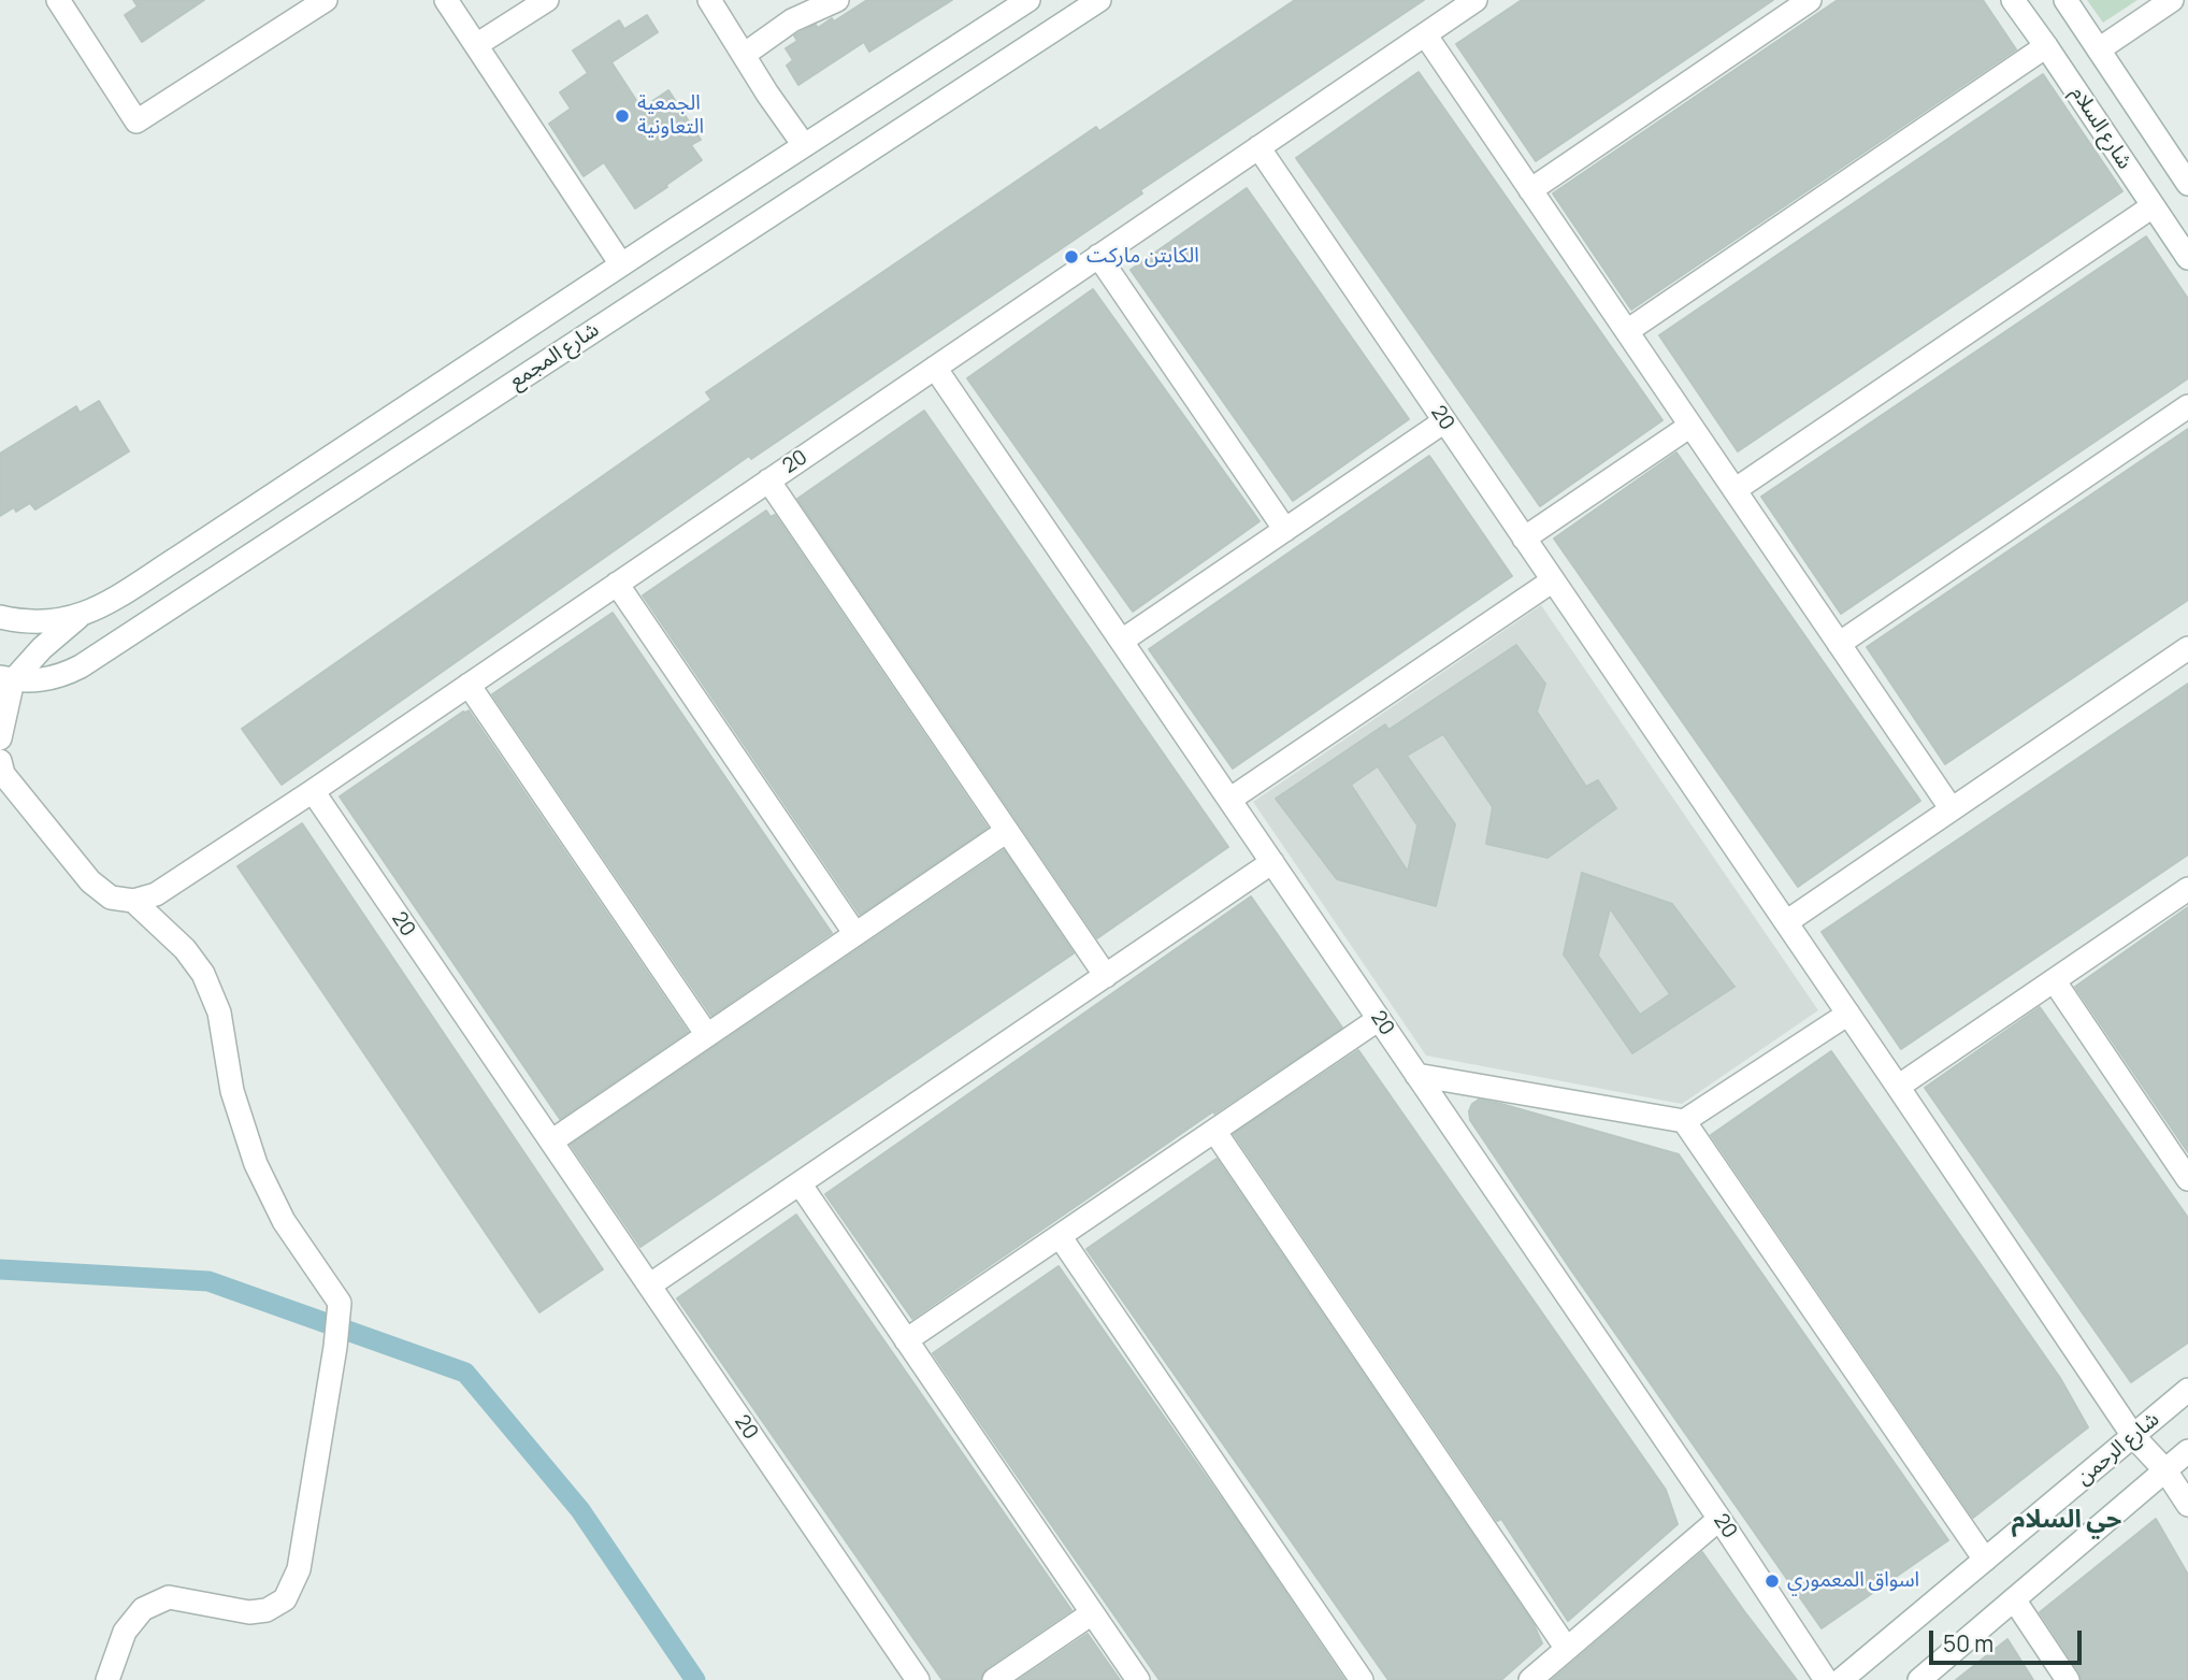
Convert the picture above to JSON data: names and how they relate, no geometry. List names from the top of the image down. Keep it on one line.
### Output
{"streets":{"street":["شارع السلام","شارع المجمع","20","شارع الرحمن"]},"crossings":[["20","شارع الرحمن"]],"districts":["حي السلام"],"places":["الجمعية التعاونية","الكابتن ماركت","اسواق المعموري"],"scale_bar":"50 m"}
